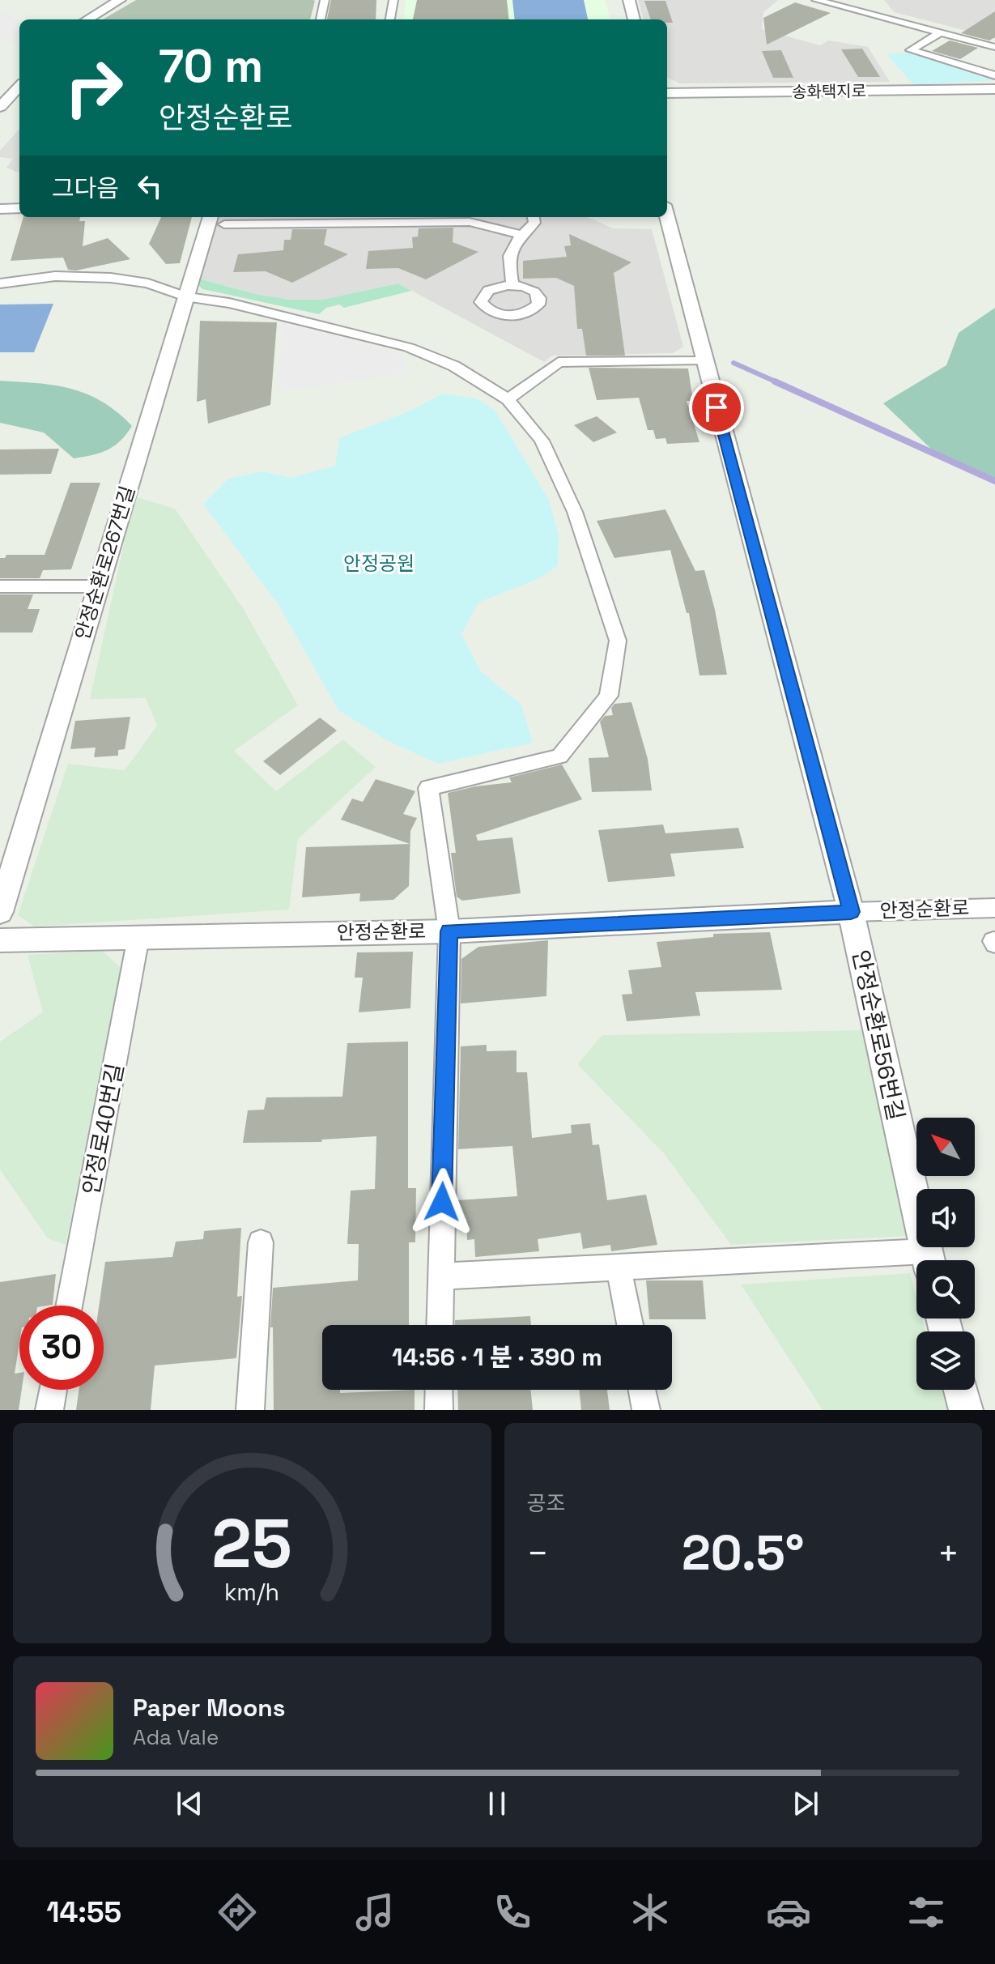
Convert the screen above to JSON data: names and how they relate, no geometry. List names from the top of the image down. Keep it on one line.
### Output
{"streets":{"street":["송화택지로","안정순환로267번길","안정순환로","안정순환로56번길","안정로40번길"]},"crossings":[["안정순환로","안정순환로56번길"],["안정순환로","안정로40번길"]],"parks":["안정공원"],"north":"top left","page":{"turn":["70 m","안정순환로"],"then":"그다음","limit":"30","trip":"14:56 · 1 분 · 390 m","tile":"공조","heat":["−","20.5°","+"],"song":["Paper Moons","Ada Vale"],"tabs":"14:55","gauge":["25","km/h"]}}
